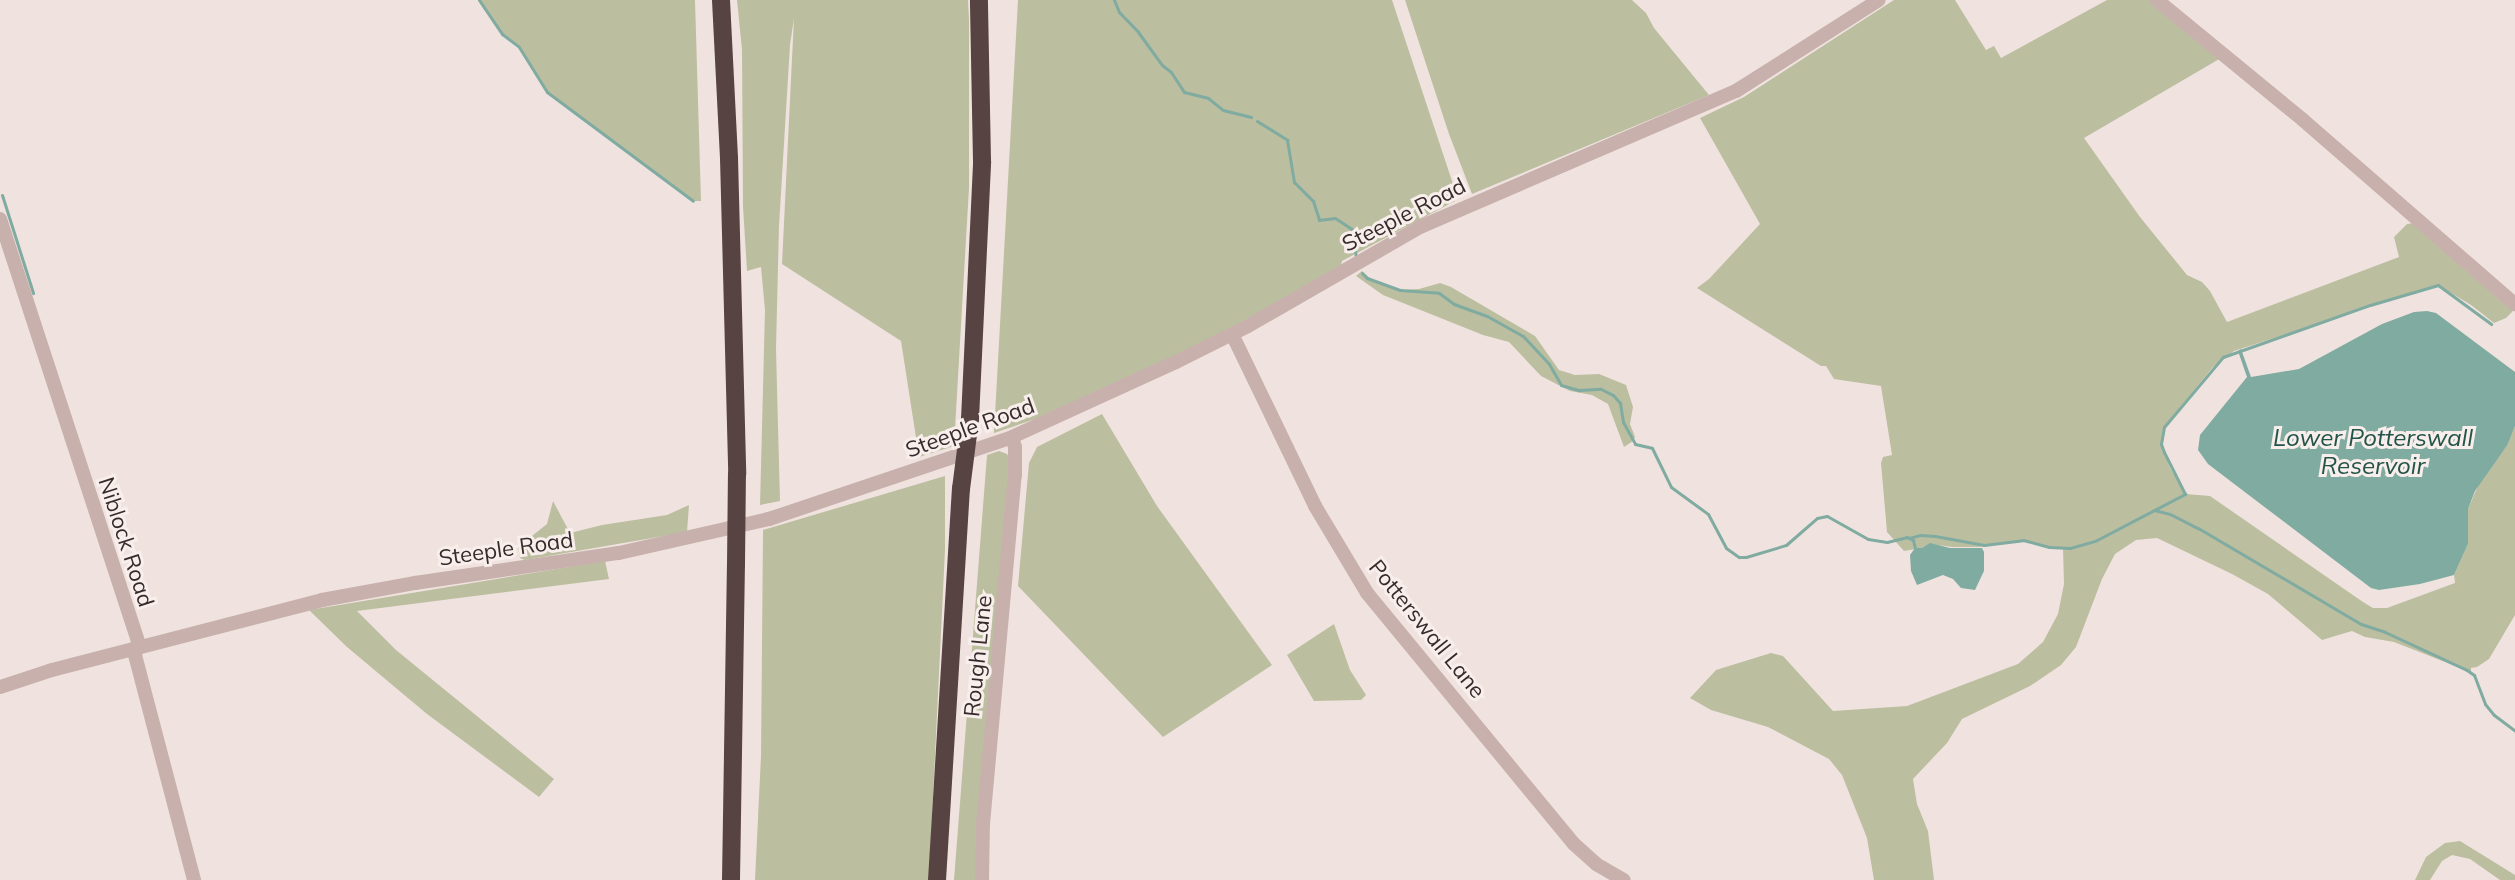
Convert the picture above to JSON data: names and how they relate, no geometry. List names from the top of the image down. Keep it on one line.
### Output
{"streets":{"street":["Steeple Road","Niblock Road","Potterswall Lane","Rough Lane"]},"crossings":[["Steeple Road","Niblock Road"],["Steeple Road","Potterswall Lane"],["Steeple Road","Rough Lane"]],"water":["Lower Potterswall Reservoir"]}
